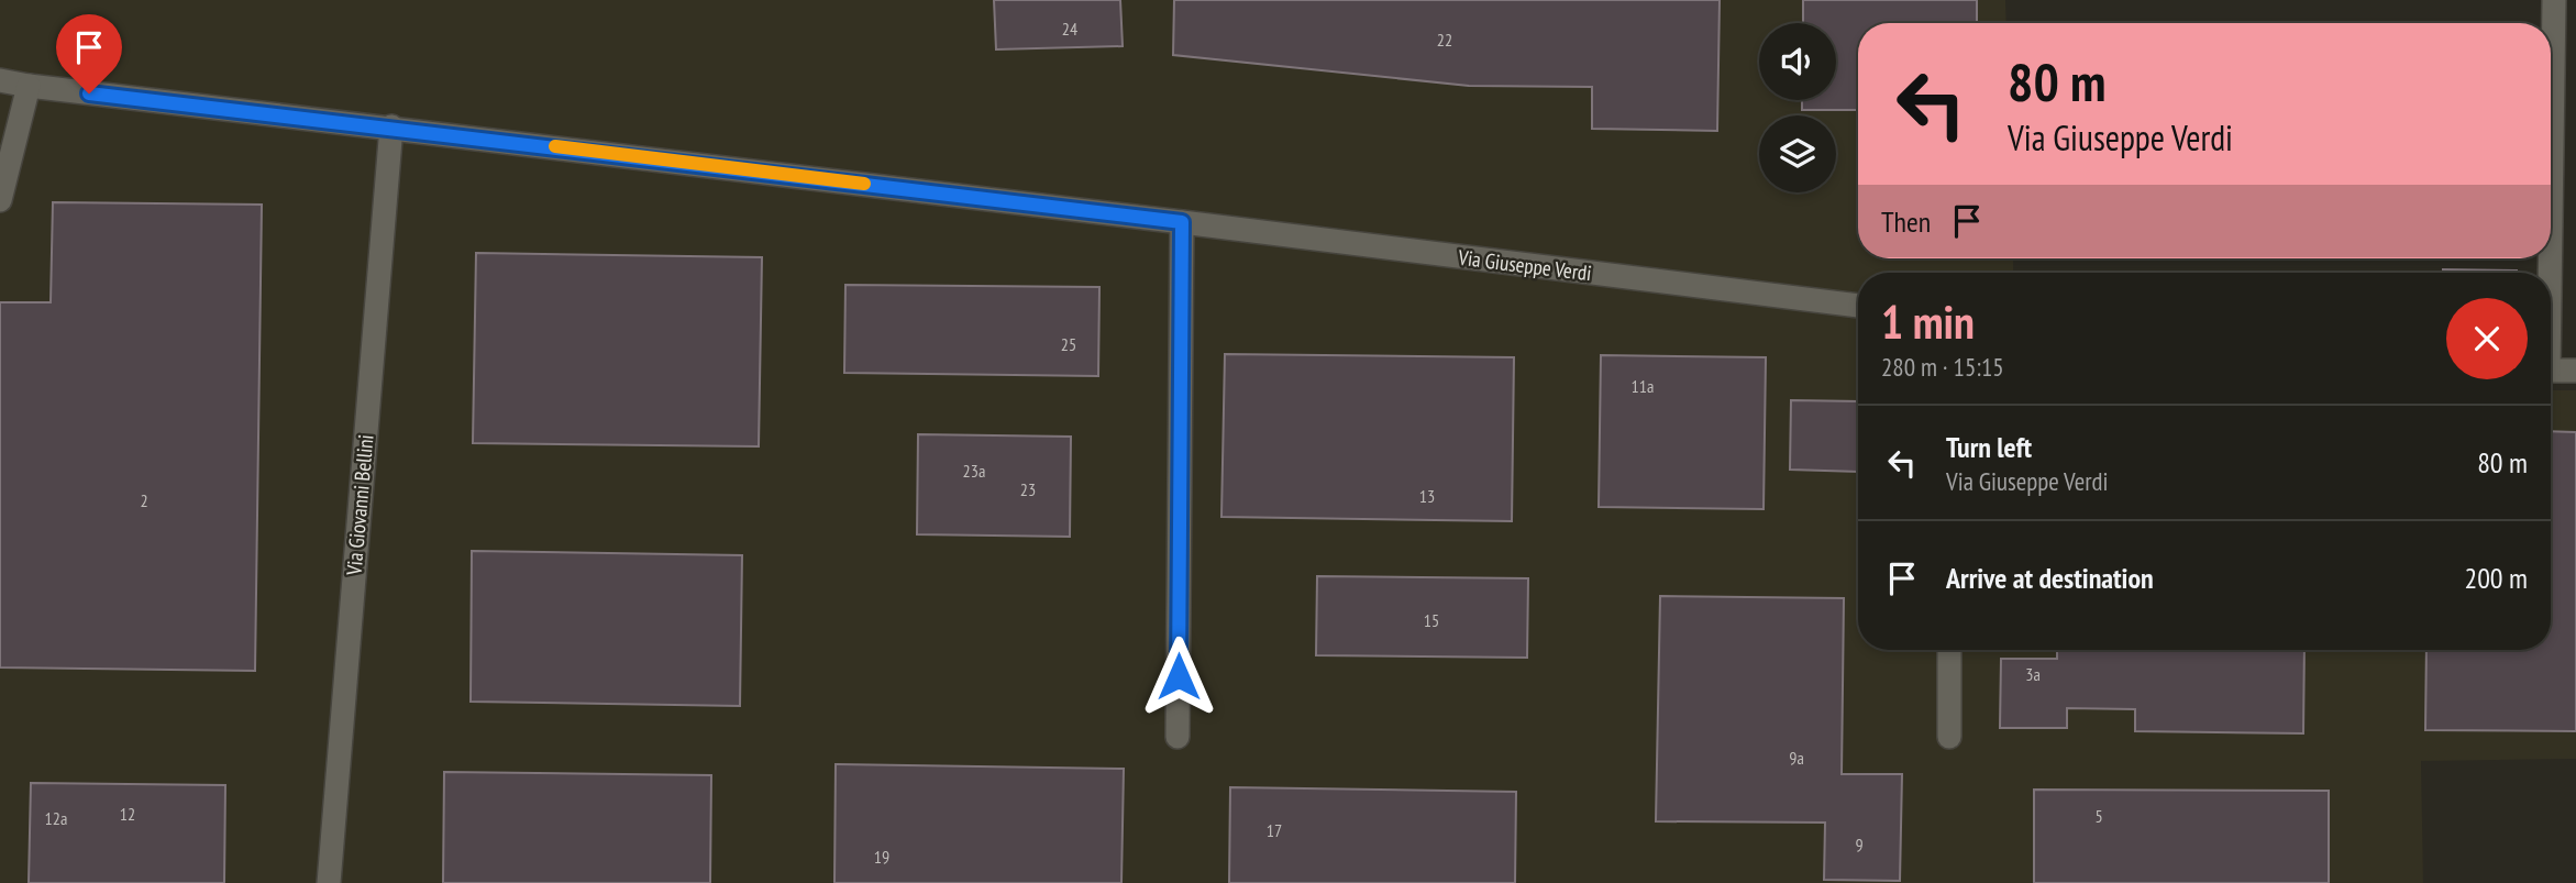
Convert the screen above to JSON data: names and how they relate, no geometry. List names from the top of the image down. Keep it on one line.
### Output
{"streets":{"street":["Via Giuseppe Verdi","Via Giovanni Bellini"]},"crossings":[["Via Giuseppe Verdi","Via Giovanni Bellini"]],"house_numbers":["24","22","25","11a","23a","23","13","2","15","3a","9a","12","5","12a","17","9","19"],"page":{"turn":["80 m","Via Giuseppe Verdi"],"then":"Then","heading":["1 min","280 m · 15:15"],"list":[{"name":"Turn left","note":"Via Giuseppe Verdi","value":"80 m"},{"name":"Arrive at destination","value":"200 m"}]}}
